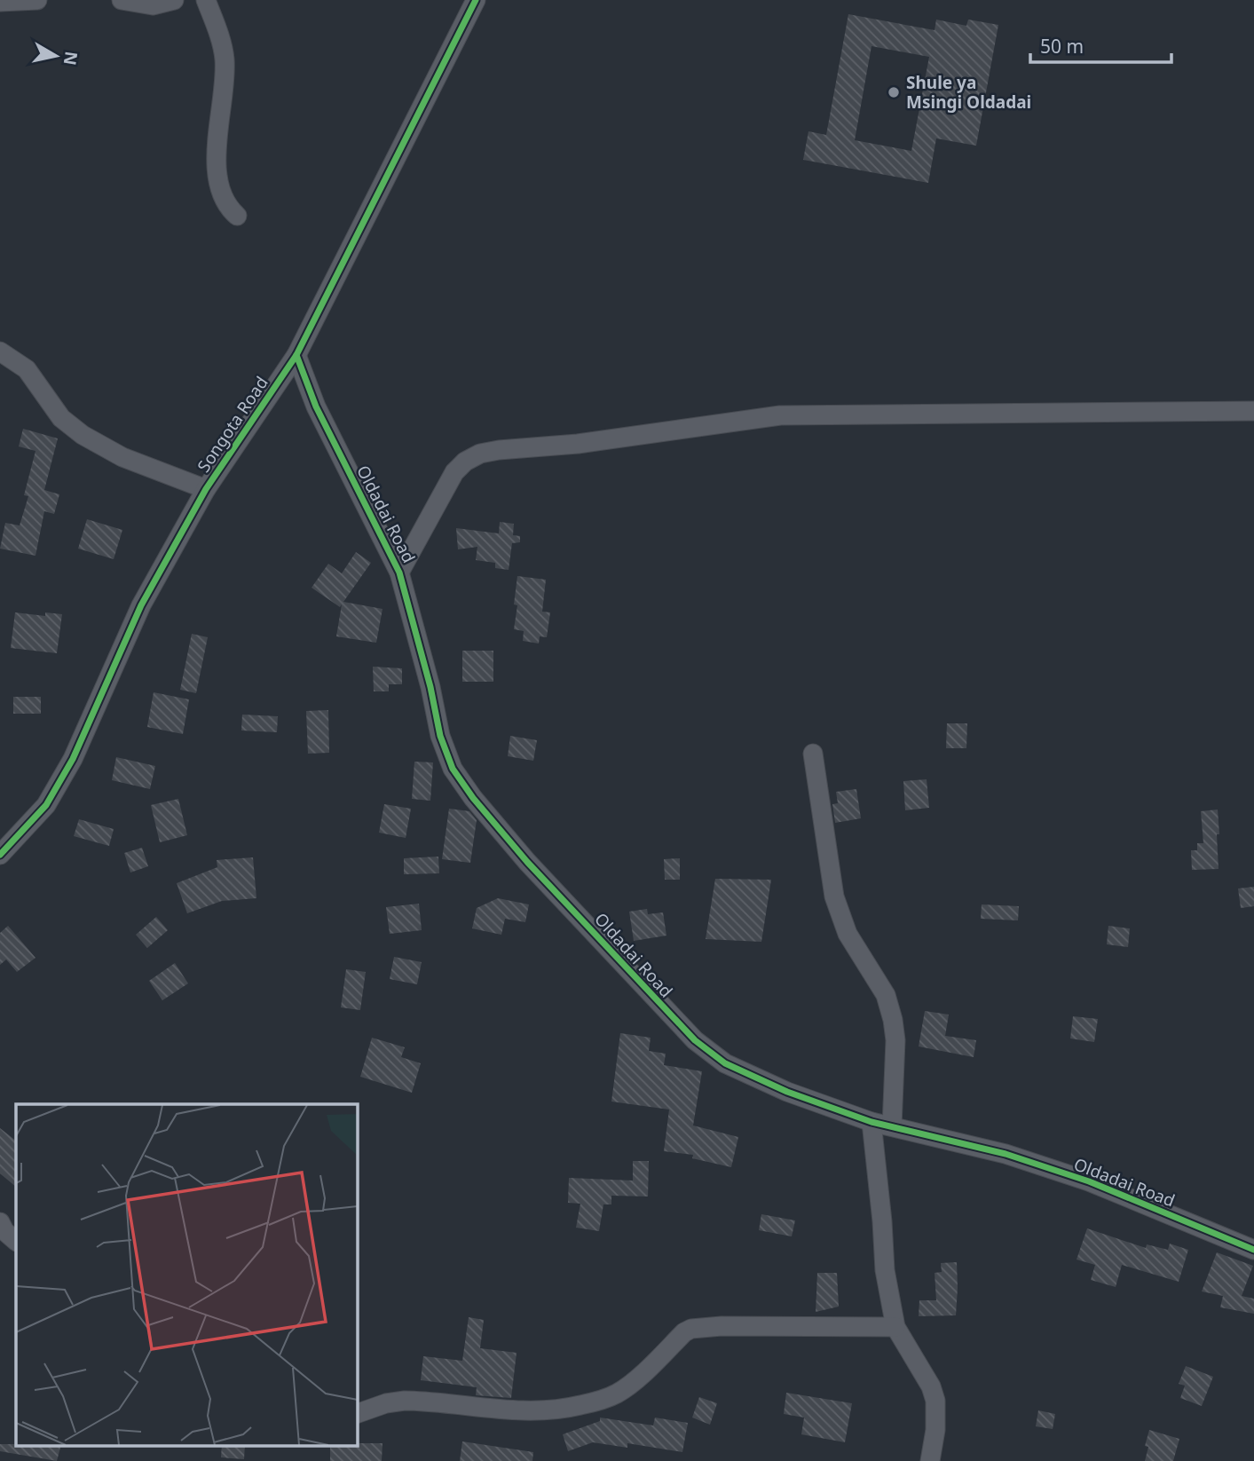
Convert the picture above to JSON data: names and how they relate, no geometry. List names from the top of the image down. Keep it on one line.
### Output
{"streets":{"street":["Songota Road","Oldadai Road"]},"crossings":[["Songota Road","Oldadai Road"]],"places":["Shule ya Msingi Oldadai"],"scale_bar":"50 m","north":"right"}
